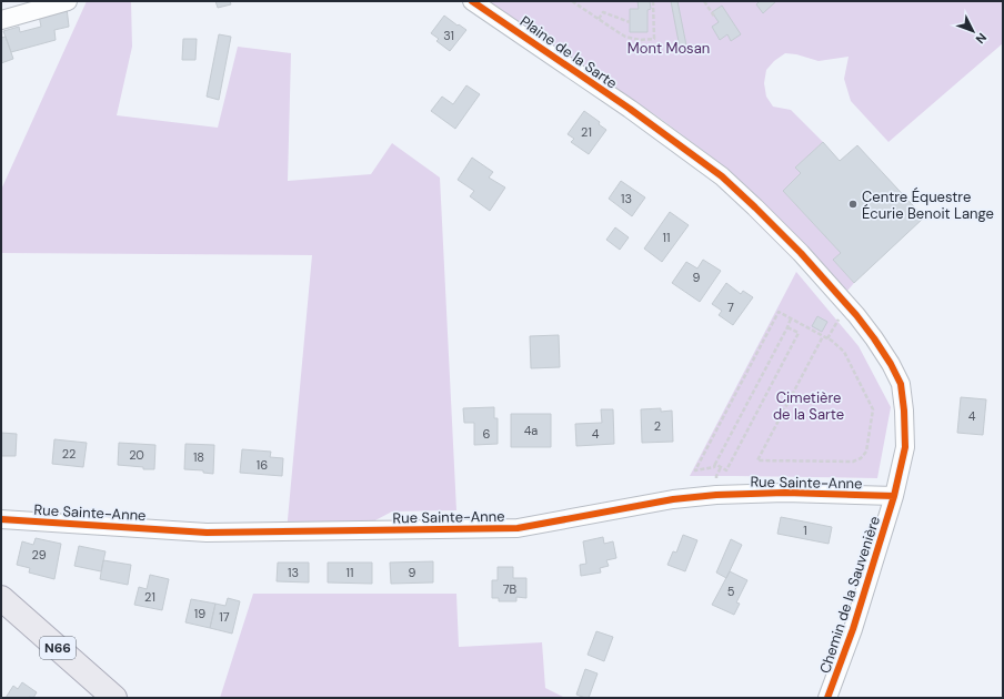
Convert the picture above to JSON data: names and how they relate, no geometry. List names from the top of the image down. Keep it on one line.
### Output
{"streets":{"main road":["N66"],"street":["Plaine de la Sarte","Rue Sainte-Anne","Chemin de la Sauvenière"]},"crossings":[["Plaine de la Sarte","Chemin de la Sauvenière"],["Rue Sainte-Anne","Chemin de la Sauvenière"]],"parks":["Mont Mosan","Cimetière de la Sarte"],"places":["Centre Équestre Écurie Benoit Lange"],"house_numbers":["31","21","13","11","9","7","4","2","4a","6","4","22","20","18","16","1","29","13","11","9","7B","5","21","19","17"],"north":"bottom right"}
